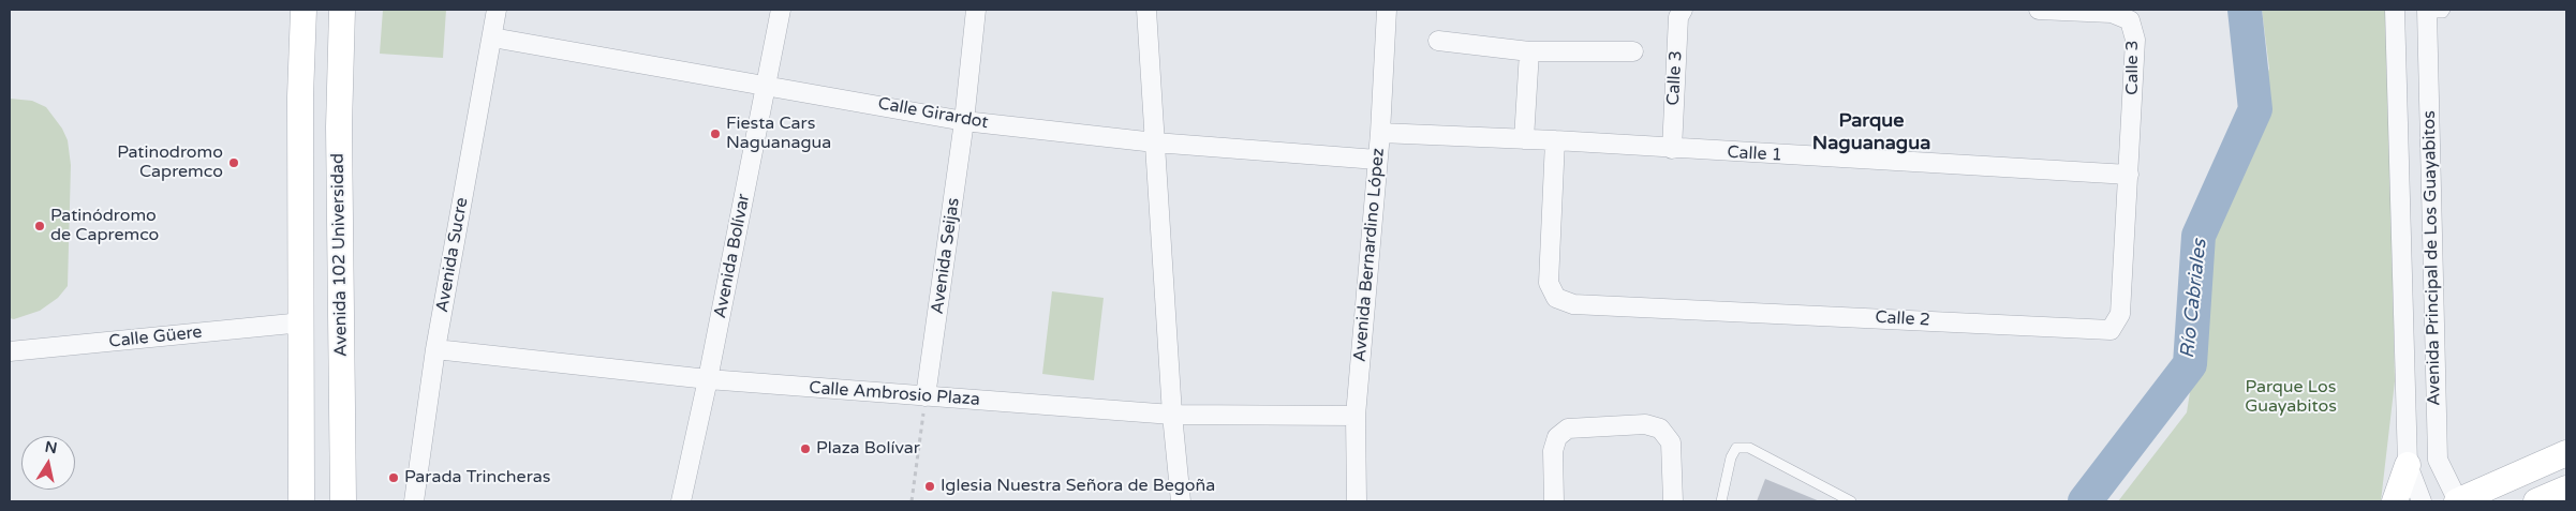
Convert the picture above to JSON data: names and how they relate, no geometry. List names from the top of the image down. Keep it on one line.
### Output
{"streets":{"main road":["Avenida 102 Universidad"],"street":["Calle 3","Calle Girardot","Calle 1","Avenida Sucre","Avenida Bernardino López","Avenida Bolívar","Avenida Seijas","Avenida Principal de Los Guayabitos","Calle 2","Calle Güere","Calle Ambrosio Plaza"]},"crossings":[["Calle 3","Calle 1"],["Calle 3","Calle 2"],["Calle Girardot","Avenida Sucre"],["Calle Girardot","Avenida Bernardino López"],["Calle Girardot","Avenida Bolívar"],["Calle Girardot","Avenida Seijas"],["Calle 1","Avenida Bernardino López"],["Calle 1","Calle 2"],["Avenida Sucre","Calle Ambrosio Plaza"],["Avenida Bernardino López","Calle Ambrosio Plaza"],["Avenida Bolívar","Calle Ambrosio Plaza"],["Avenida Seijas","Calle Ambrosio Plaza"]],"districts":["Parque Naguanagua"],"water":["Río Cabriales"],"parks":["Parque Los Guayabitos"],"places":["Fiesta Cars Naguanagua","Patinodromo Capremco","Patinódromo de Capremco","Plaza Bolívar","Parada Trincheras","Iglesia Nuestra Señora de Begoña"],"north":"top"}
